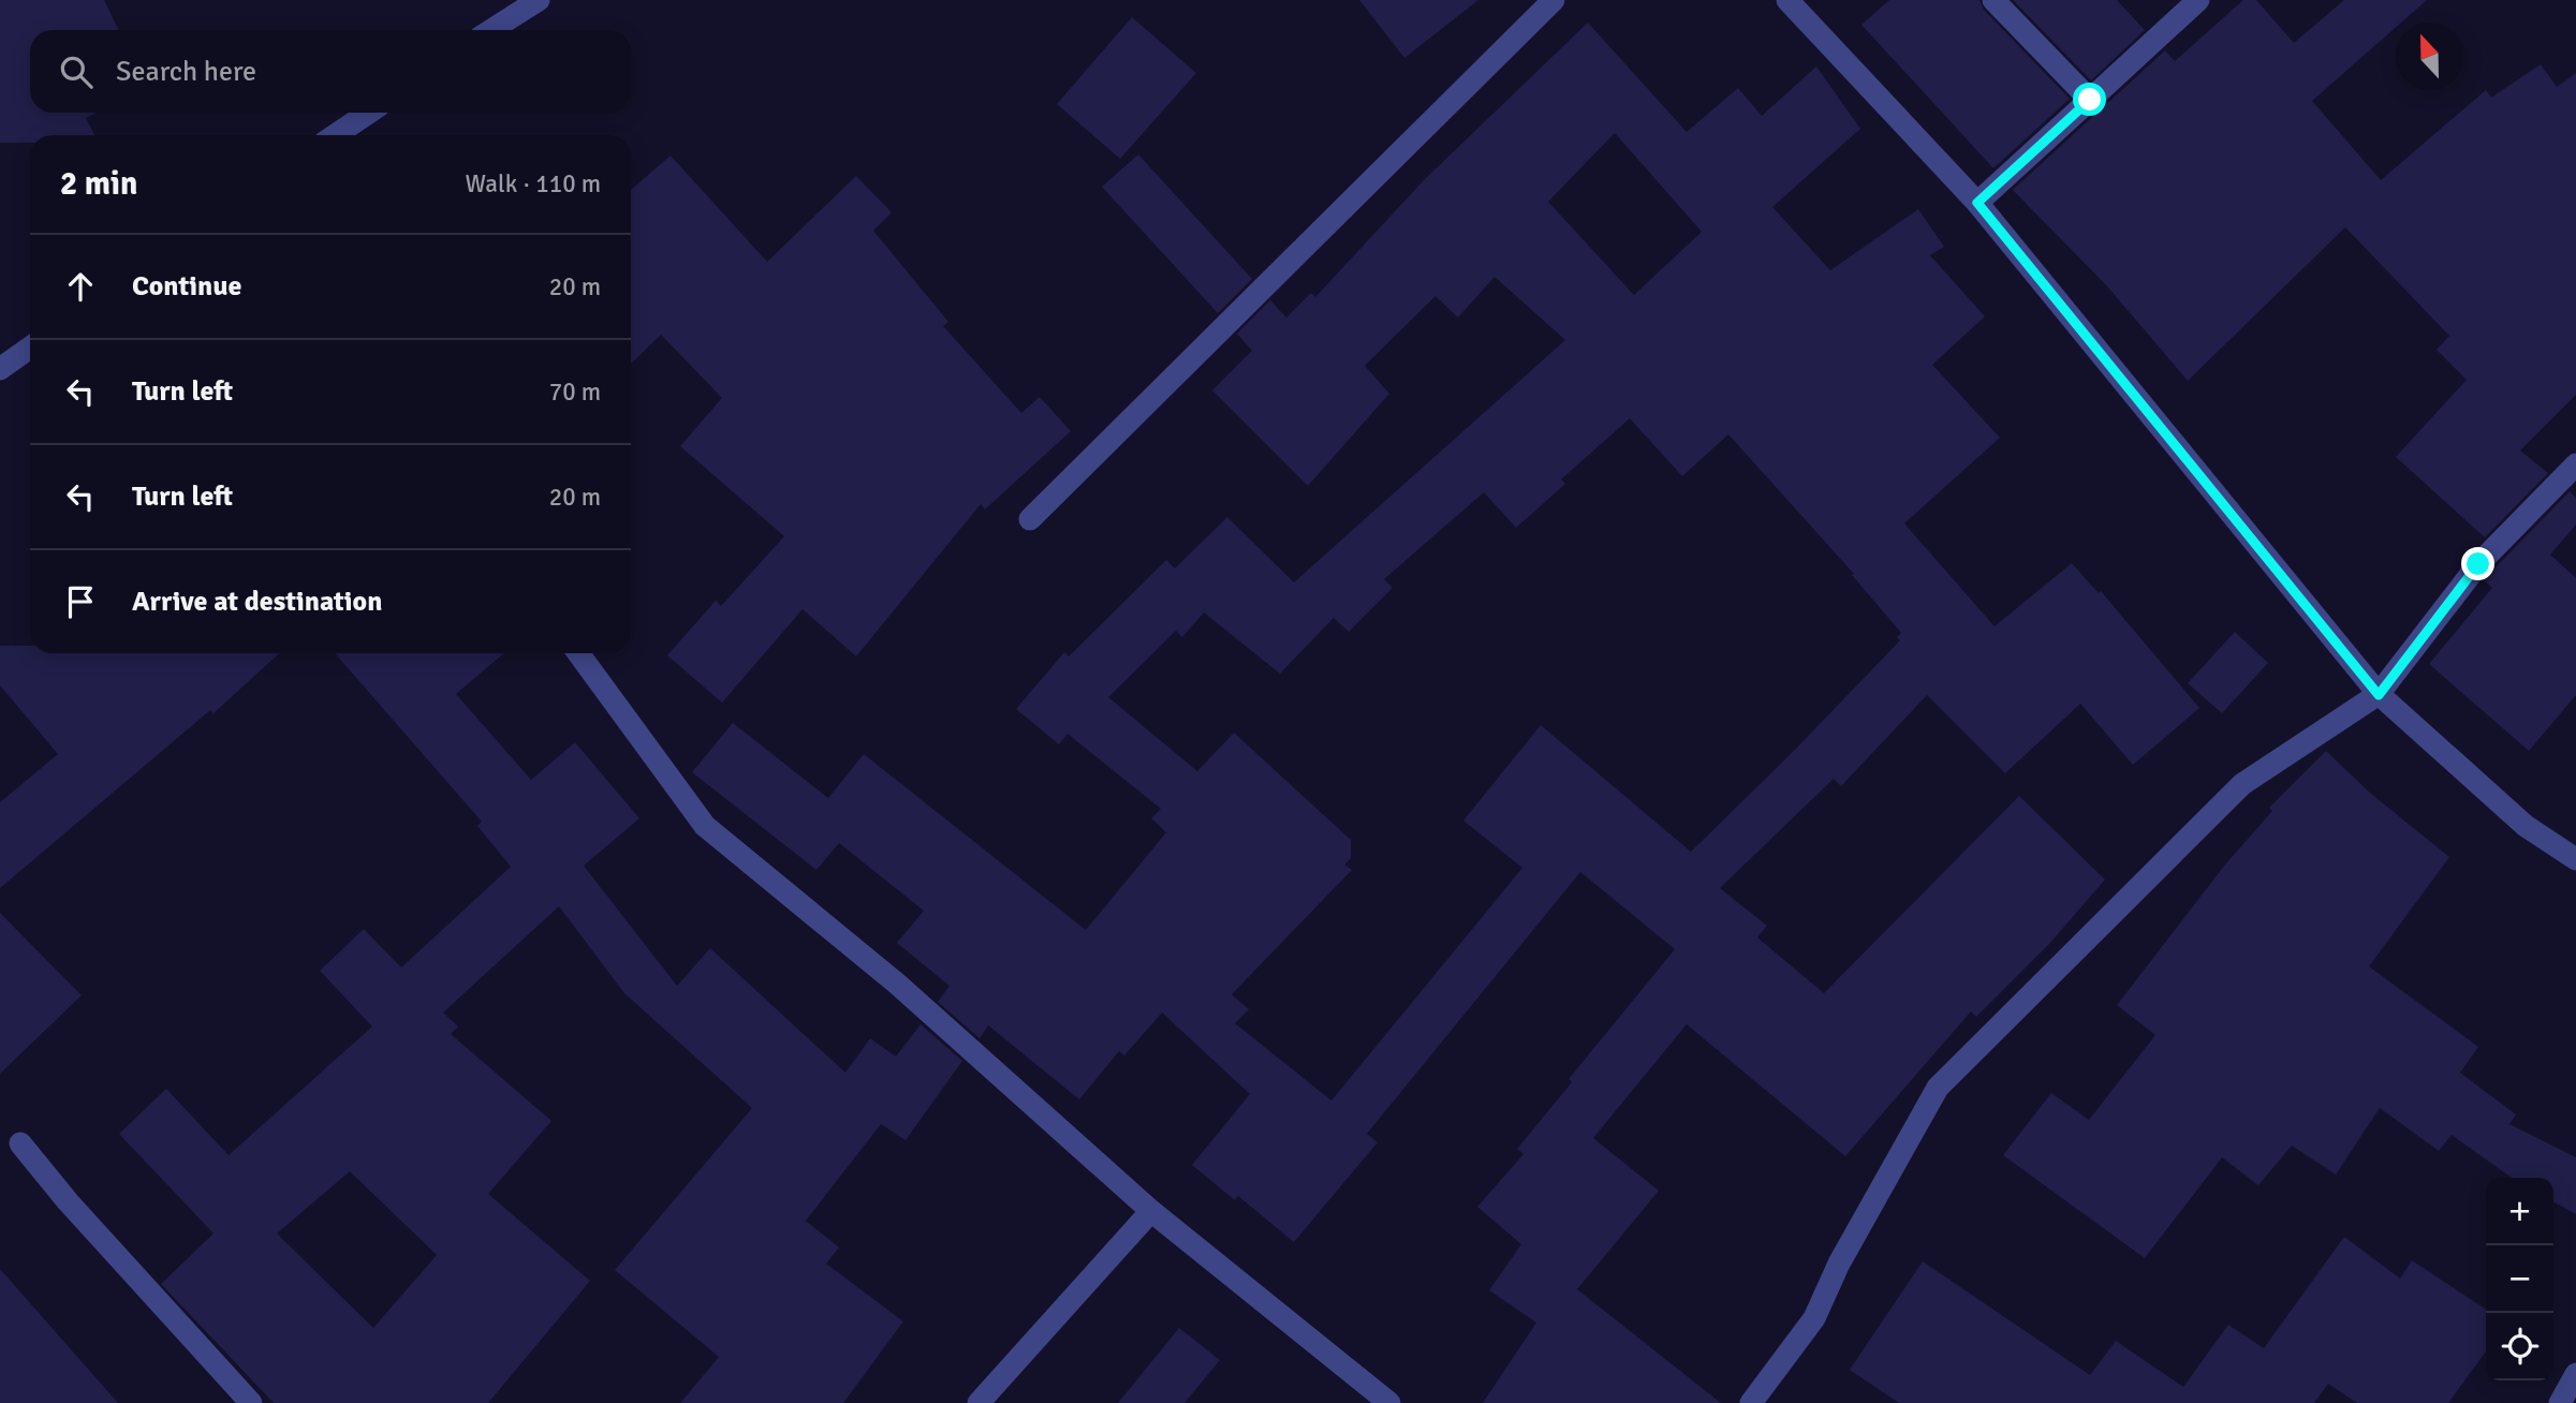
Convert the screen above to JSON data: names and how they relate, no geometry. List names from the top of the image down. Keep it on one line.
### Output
{"north":"top","page":{"search":"Search here","heading":["2 min","Walk · 110 m"],"list":[["Continue","20 m"],["Turn left","70 m"],["Turn left","20 m"],"Arrive at destination"],"map_buttons":["+","−"]}}
